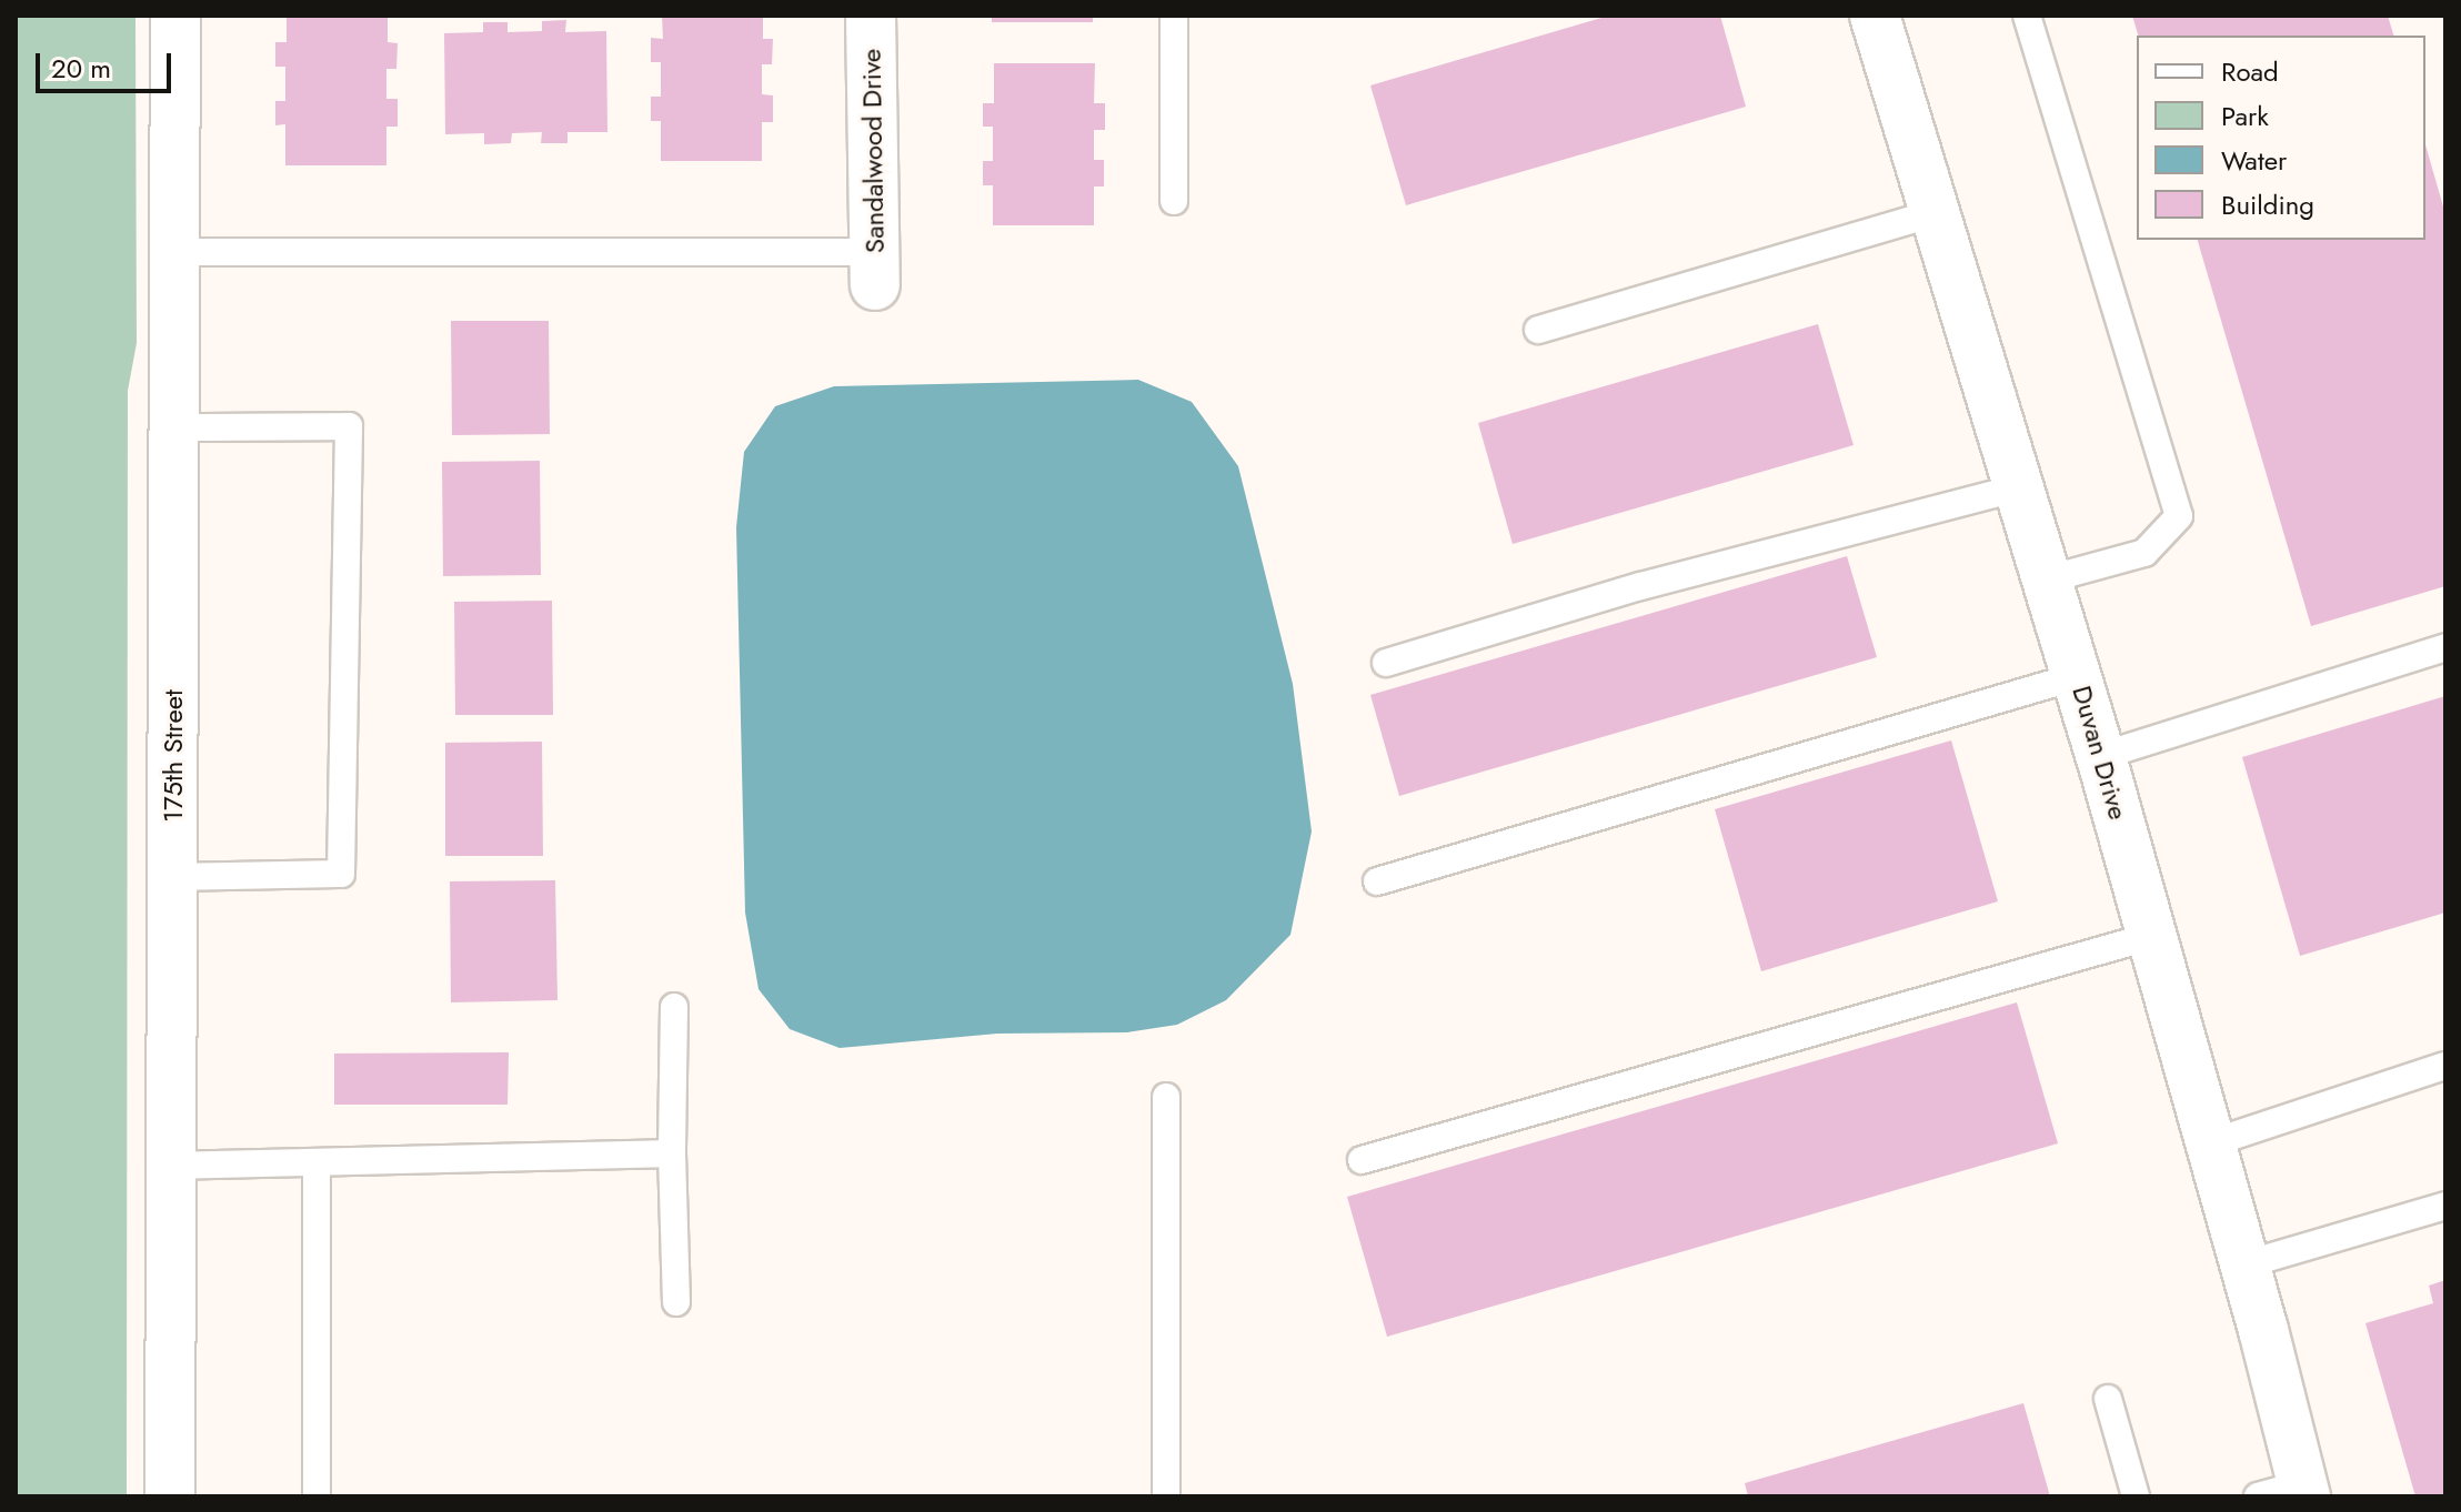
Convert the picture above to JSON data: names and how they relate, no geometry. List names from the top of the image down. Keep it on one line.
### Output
{"streets":{"street":["Sandalwood Drive","Duvan Drive","175th Street"]},"legend":["Road","Park","Water","Building"],"scale_bar":"20 m"}
